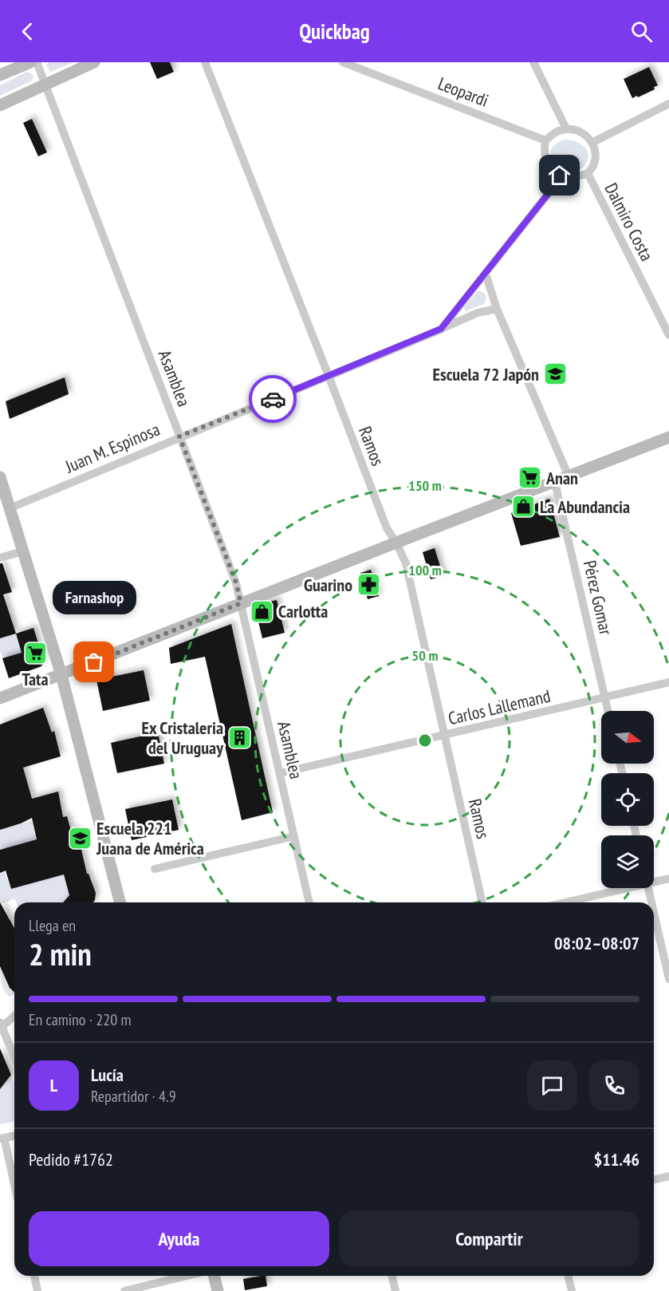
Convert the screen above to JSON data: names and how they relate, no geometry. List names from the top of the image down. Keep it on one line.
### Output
{"streets":{"street":["Leopardi","Dalmiro Costa","Asamblea","Ramos","Juan M. Espinosa","Pérez Gomar","Carlos Lallemand"]},"crossings":[["Leopardi","Dalmiro Costa"],["Leopardi","Juan M. Espinosa"],["Dalmiro Costa","Juan M. Espinosa"],["Asamblea","Juan M. Espinosa"],["Asamblea","Carlos Lallemand"],["Ramos","Juan M. Espinosa"],["Ramos","Carlos Lallemand"],["Pérez Gomar","Carlos Lallemand"]],"places":{"school or university":["Escuela 72 Japón","Escuela 221 Juana de América"],"supermarket":["Anan","Tata"],"shop":["La Abundancia","Carlotta"],"pharmacy":["Guarino"],"other":["Farnashop"],"building":["Ex Cristaleria del Uruguay"]},"north":"right","page":{"header":"Quickbag","bubble":"Farnashop","heading":["2 min","Llega en","08:02–08:07"],"panel":["Lucía","Repartidor · 4.9","Pedido #1762","$11.46"],"bar":"En camino · 220 m","round":"L","buttons":["Ayuda","Compartir"]},"rings":["150 m","100 m","50 m"]}
